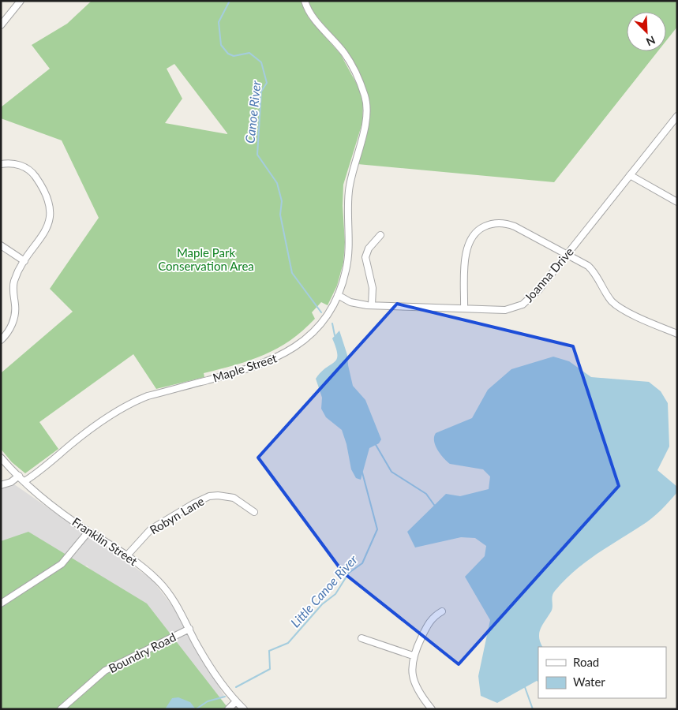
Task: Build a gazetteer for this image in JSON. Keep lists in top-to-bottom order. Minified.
{"streets":{"street":["Joanna Drive","Maple Street","Robyn Lane","Franklin Street","Boundry Road"]},"crossings":[["Joanna Drive","Maple Street"],["Maple Street","Franklin Street"],["Robyn Lane","Franklin Street"],["Franklin Street","Boundry Road"]],"water":["Canoe River","Little Canoe River"],"parks":["Maple Park Conservation Area"],"legend":["Road","Water"],"north":"bottom right"}
